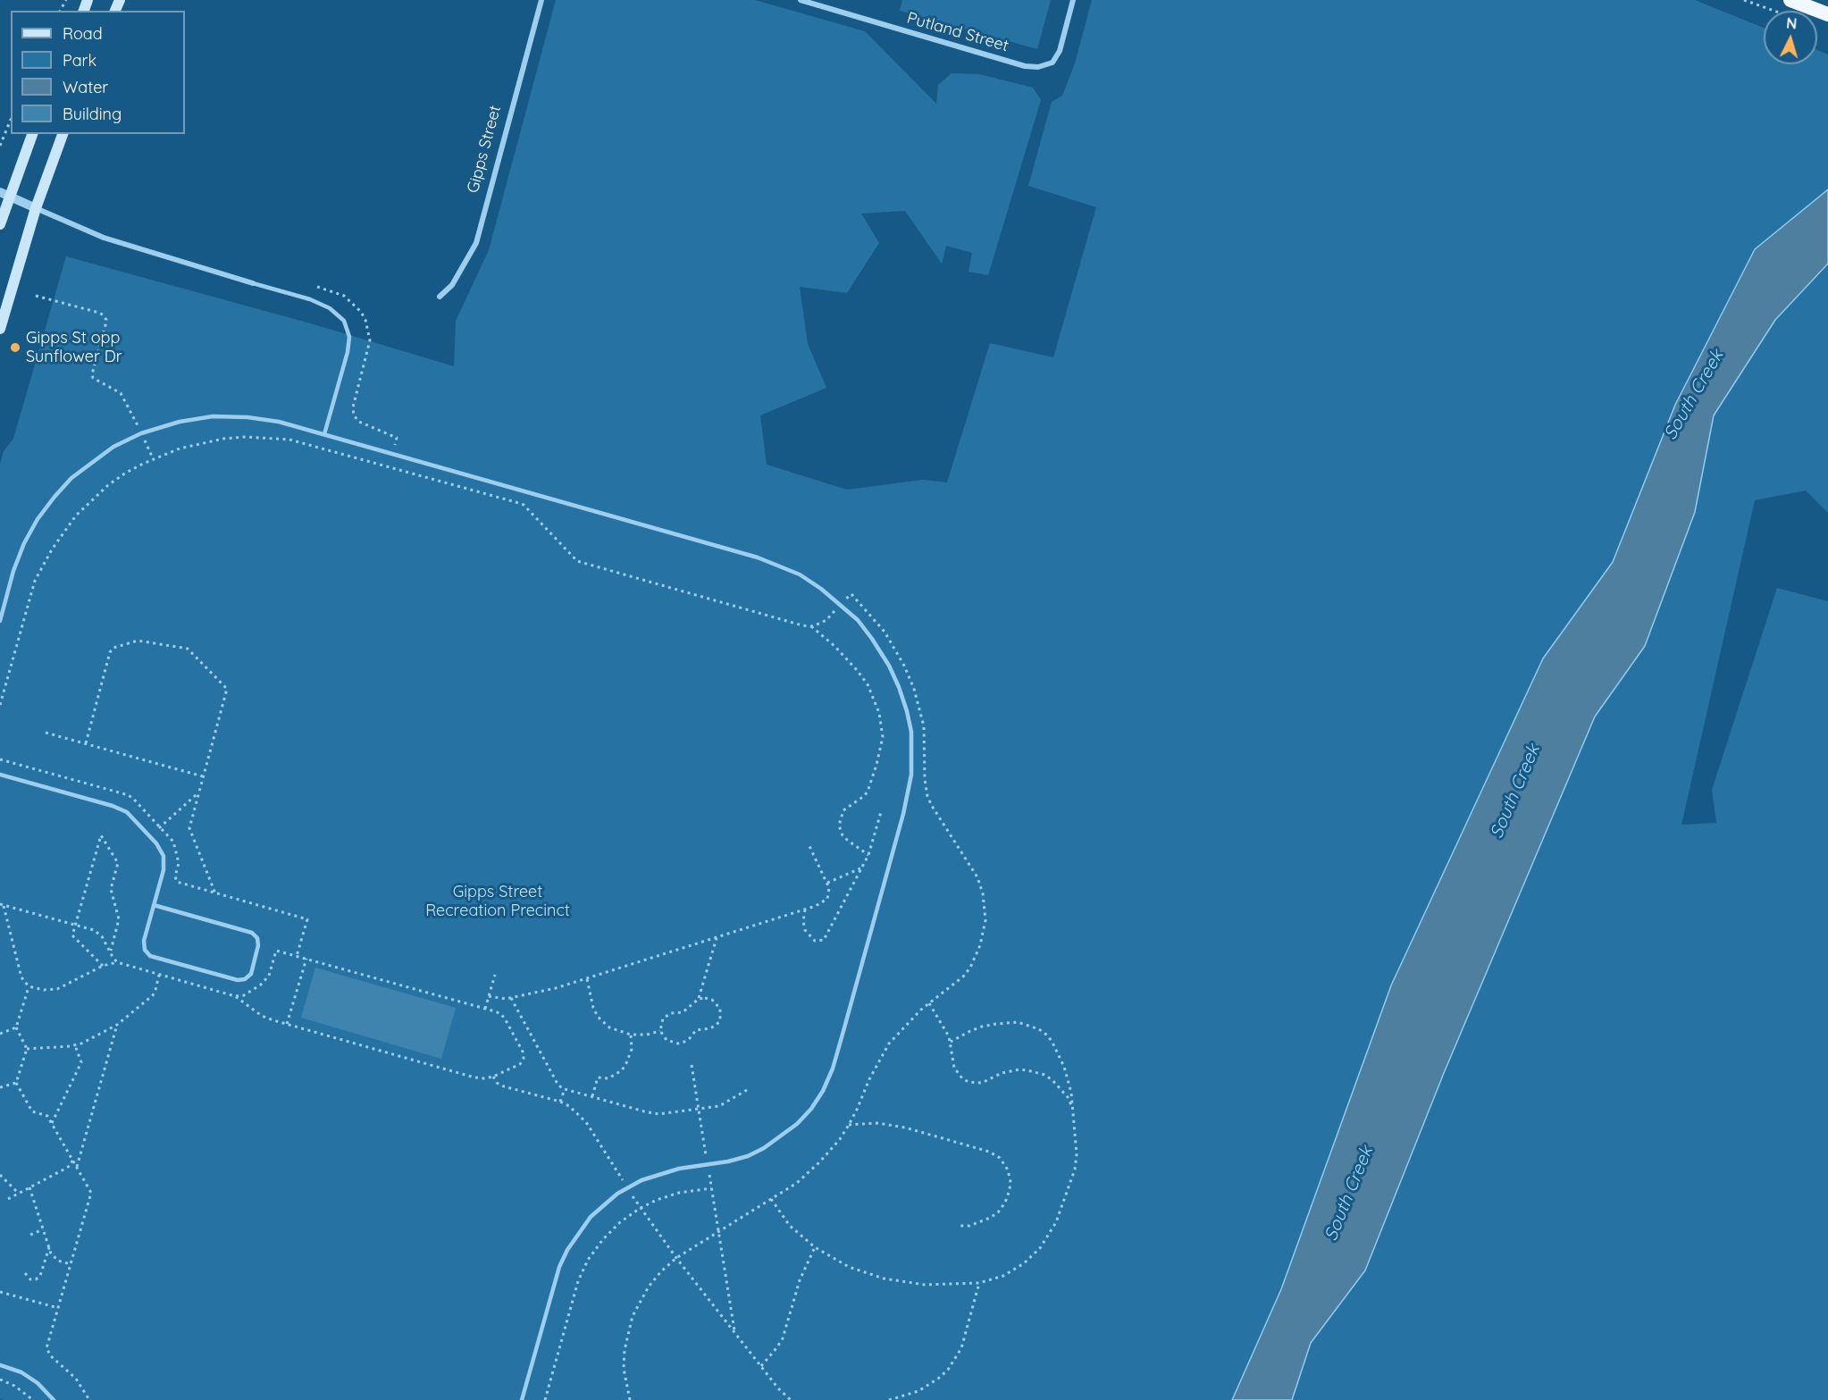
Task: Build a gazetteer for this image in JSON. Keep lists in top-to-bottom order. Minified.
{"streets":{"street":["Putland Street","Gipps Street"]},"water":["South Creek"],"parks":["Gipps Street Recreation Precinct"],"places":["Gipps St opp Sunflower Dr"],"legend":["Road","Park","Water","Building"],"north":"top"}
